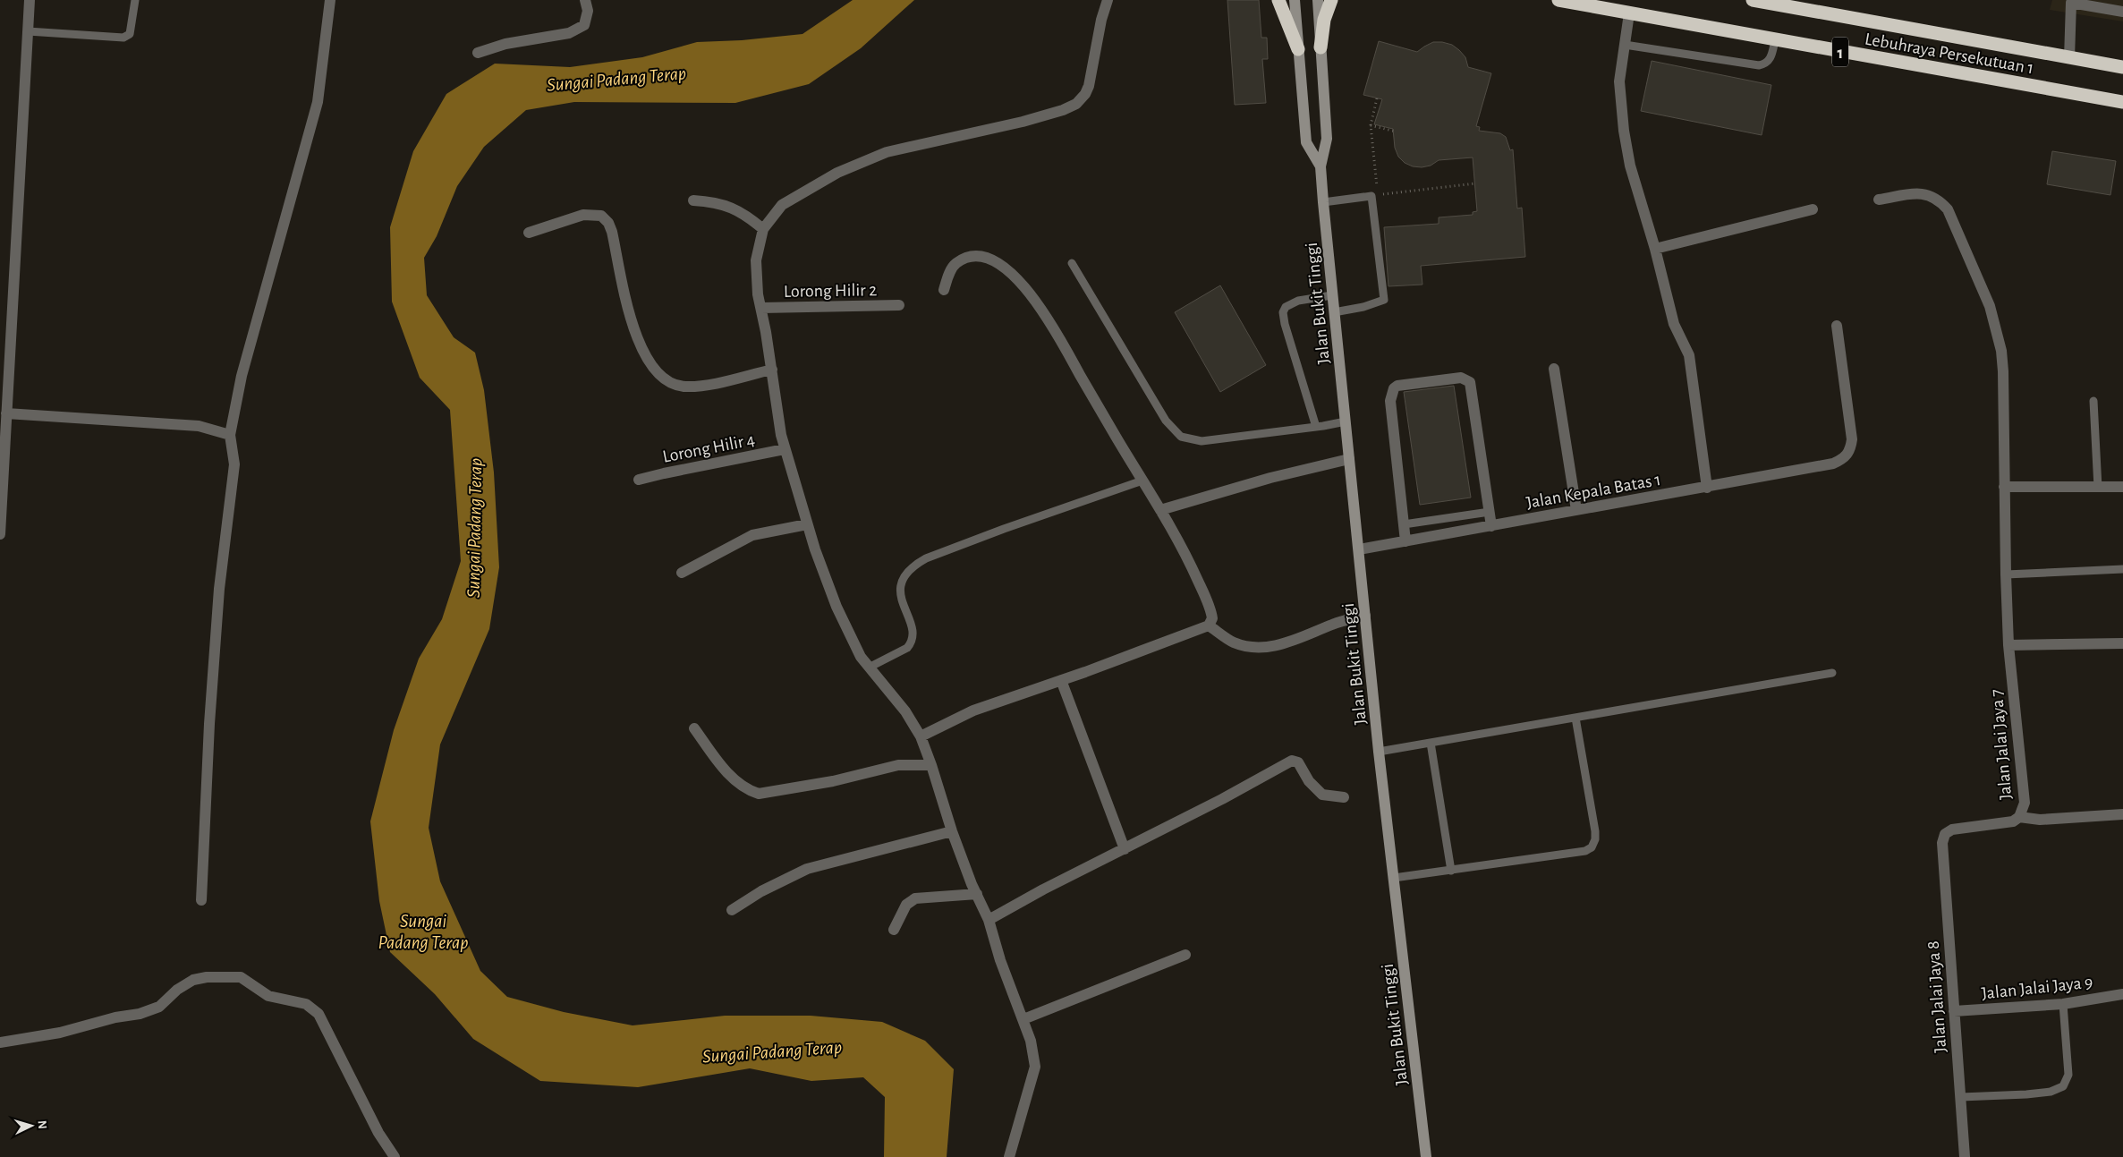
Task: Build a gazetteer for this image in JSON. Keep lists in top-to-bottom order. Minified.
{"streets":{"highway":["1","Lebuhraya Persekutuan 1"],"main road":["Jalan Bukit Tinggi"],"street":["Lorong Hilir 2","Lorong Hilir 4","Jalan Kepala Batas 1","Jalan Jalai Jaya 7","Jalan Jalai Jaya 9","Jalan Jalai Jaya 8"]},"crossings":[["Jalan Bukit Tinggi","Jalan Kepala Batas 1"],["Jalan Jalai Jaya 7","Jalan Jalai Jaya 8"],["Jalan Jalai Jaya 9","Jalan Jalai Jaya 8"]],"water":["Sungai Padang Terap"],"north":"right"}
